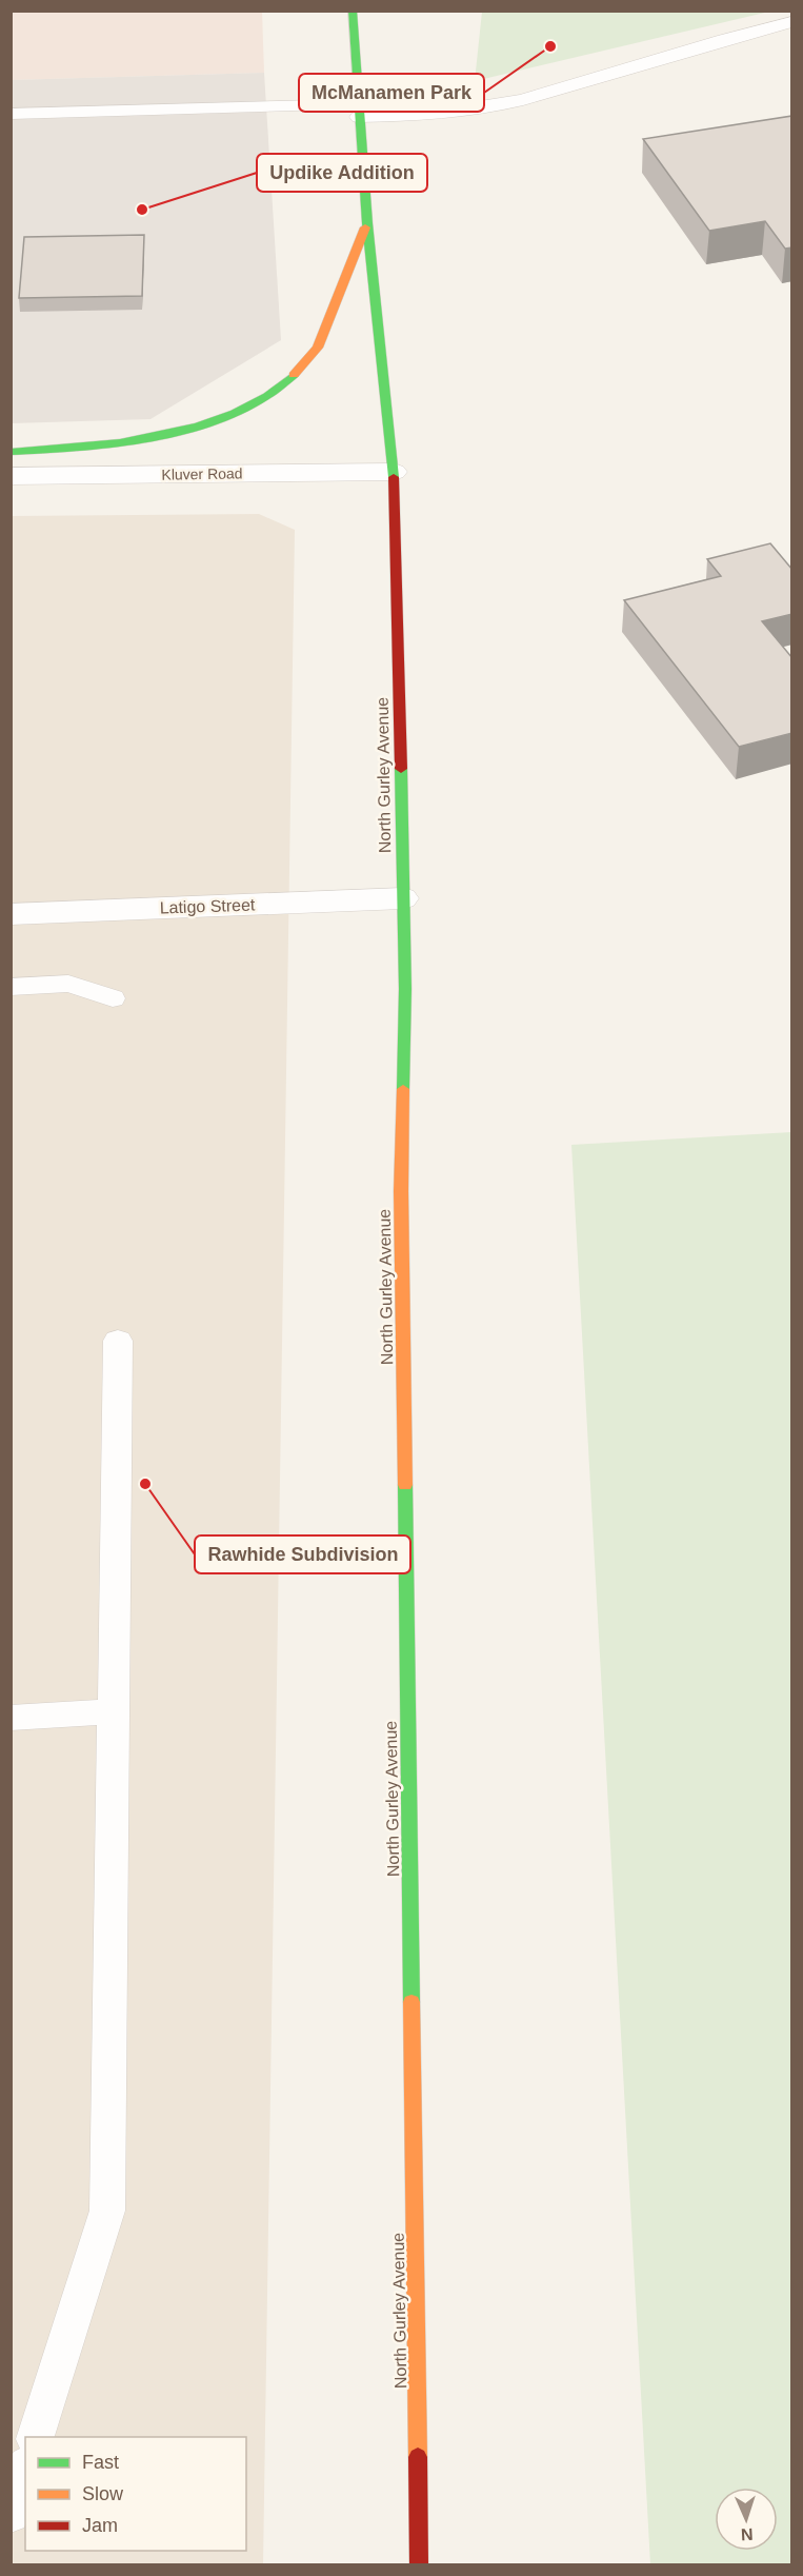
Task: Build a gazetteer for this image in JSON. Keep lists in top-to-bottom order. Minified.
{"streets":{"street":["Kluver Road","North Gurley Avenue","Latigo Street"]},"crossings":[["Kluver Road","North Gurley Avenue"],["North Gurley Avenue","Latigo Street"]],"places":["McManamen Park","Updike Addition","Rawhide Subdivision"],"legend":["Fast","Slow","Jam"],"north":"bottom"}
